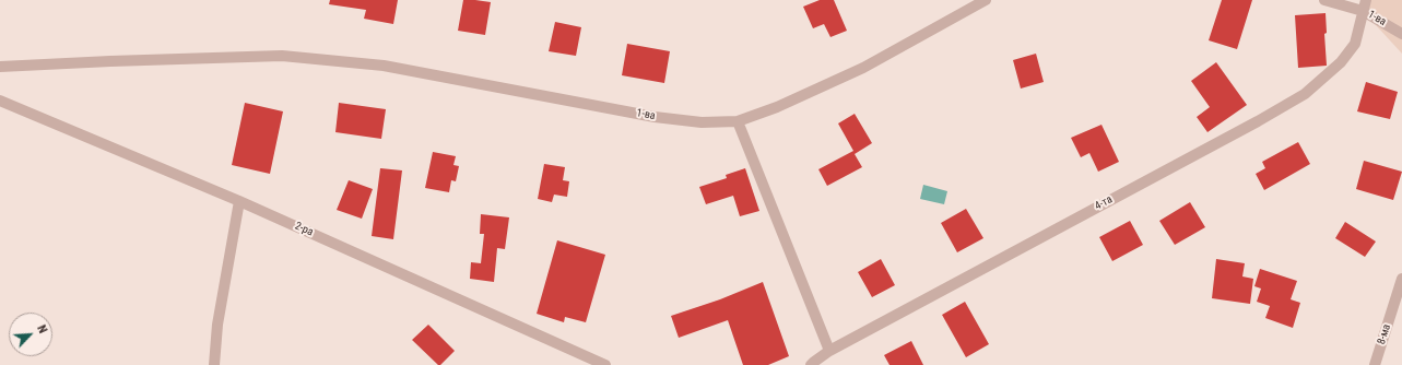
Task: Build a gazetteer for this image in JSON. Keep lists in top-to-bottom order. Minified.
{"streets":{"street":["1-ва","4-та","2-ра","8-ма"]},"crossings":[["1-ва","4-та"]],"north":"top right"}
